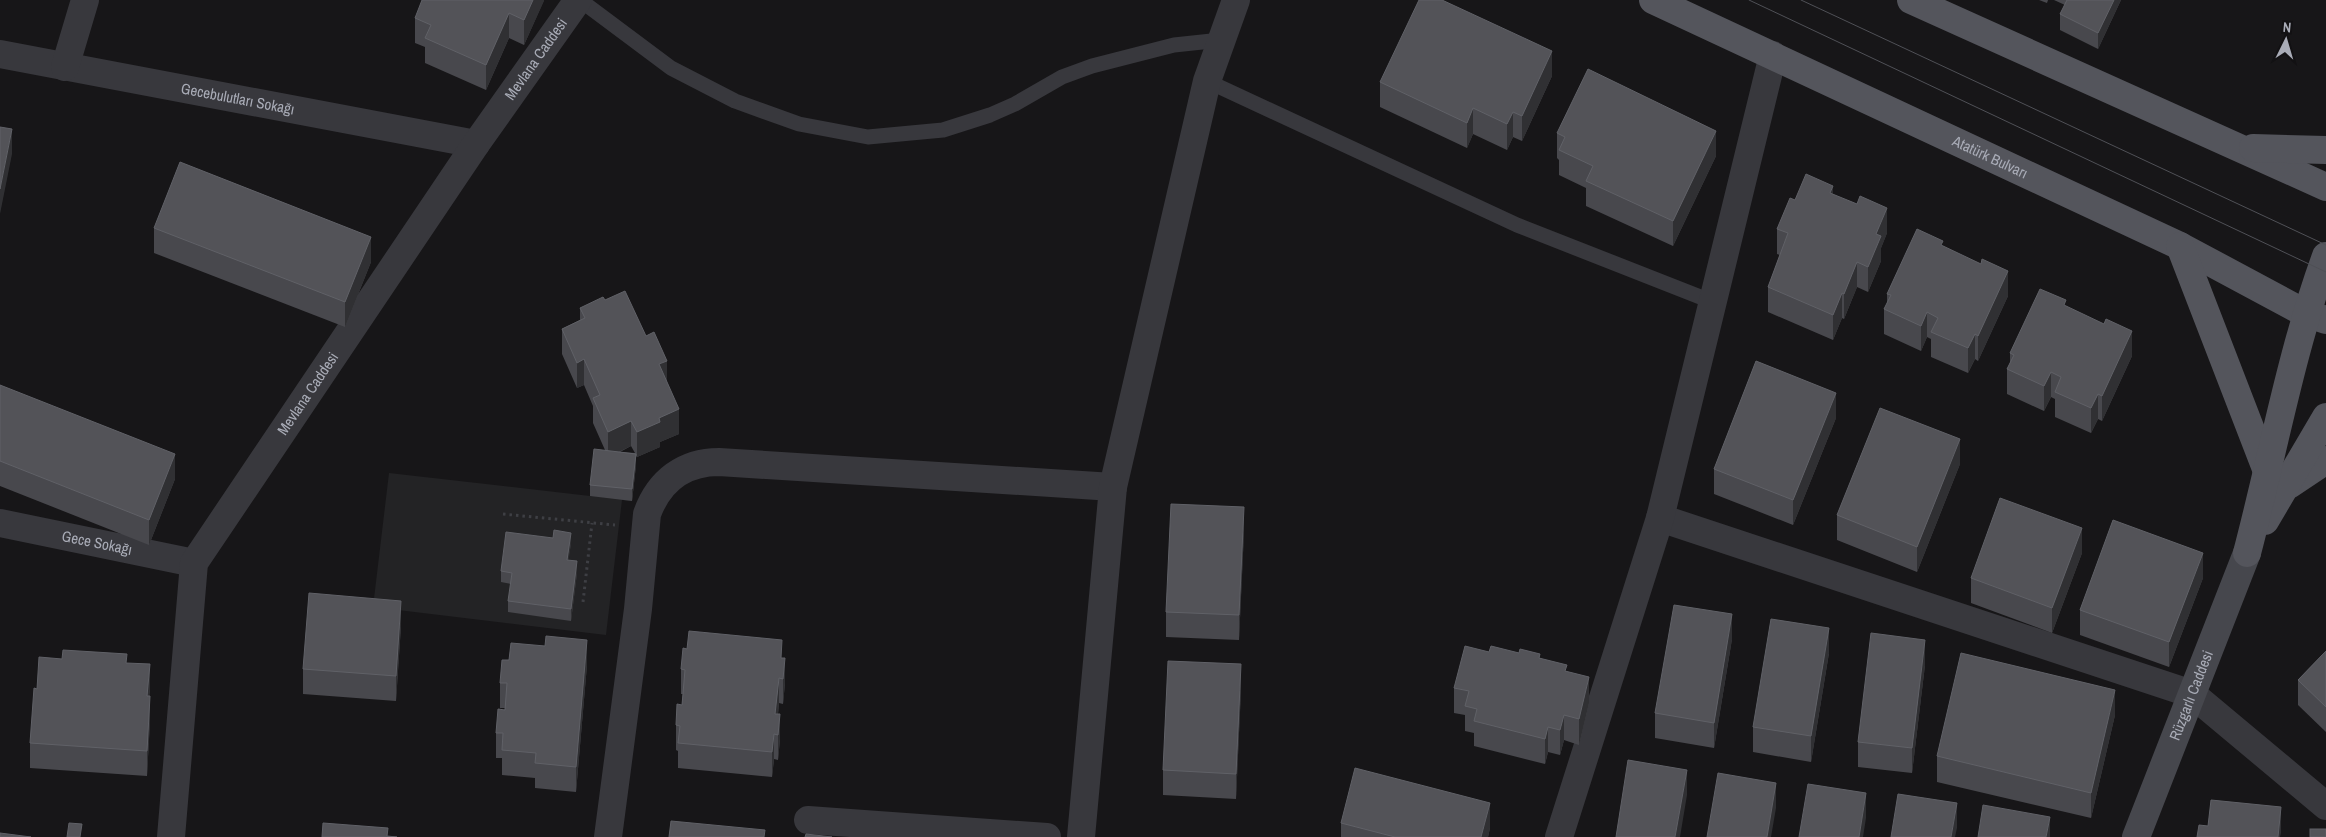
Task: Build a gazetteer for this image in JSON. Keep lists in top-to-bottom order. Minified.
{"streets":{"main road":["Atatürk Bulvarı","Rüzgarlı Caddesi"],"street":["Mevlana Caddesi","Gecebulutları Sokağı","Gece Sokağı"]},"crossings":[["Mevlana Caddesi","Gecebulutları Sokağı"],["Mevlana Caddesi","Gece Sokağı"],["Atatürk Bulvarı","Rüzgarlı Caddesi"]],"north":"top"}
